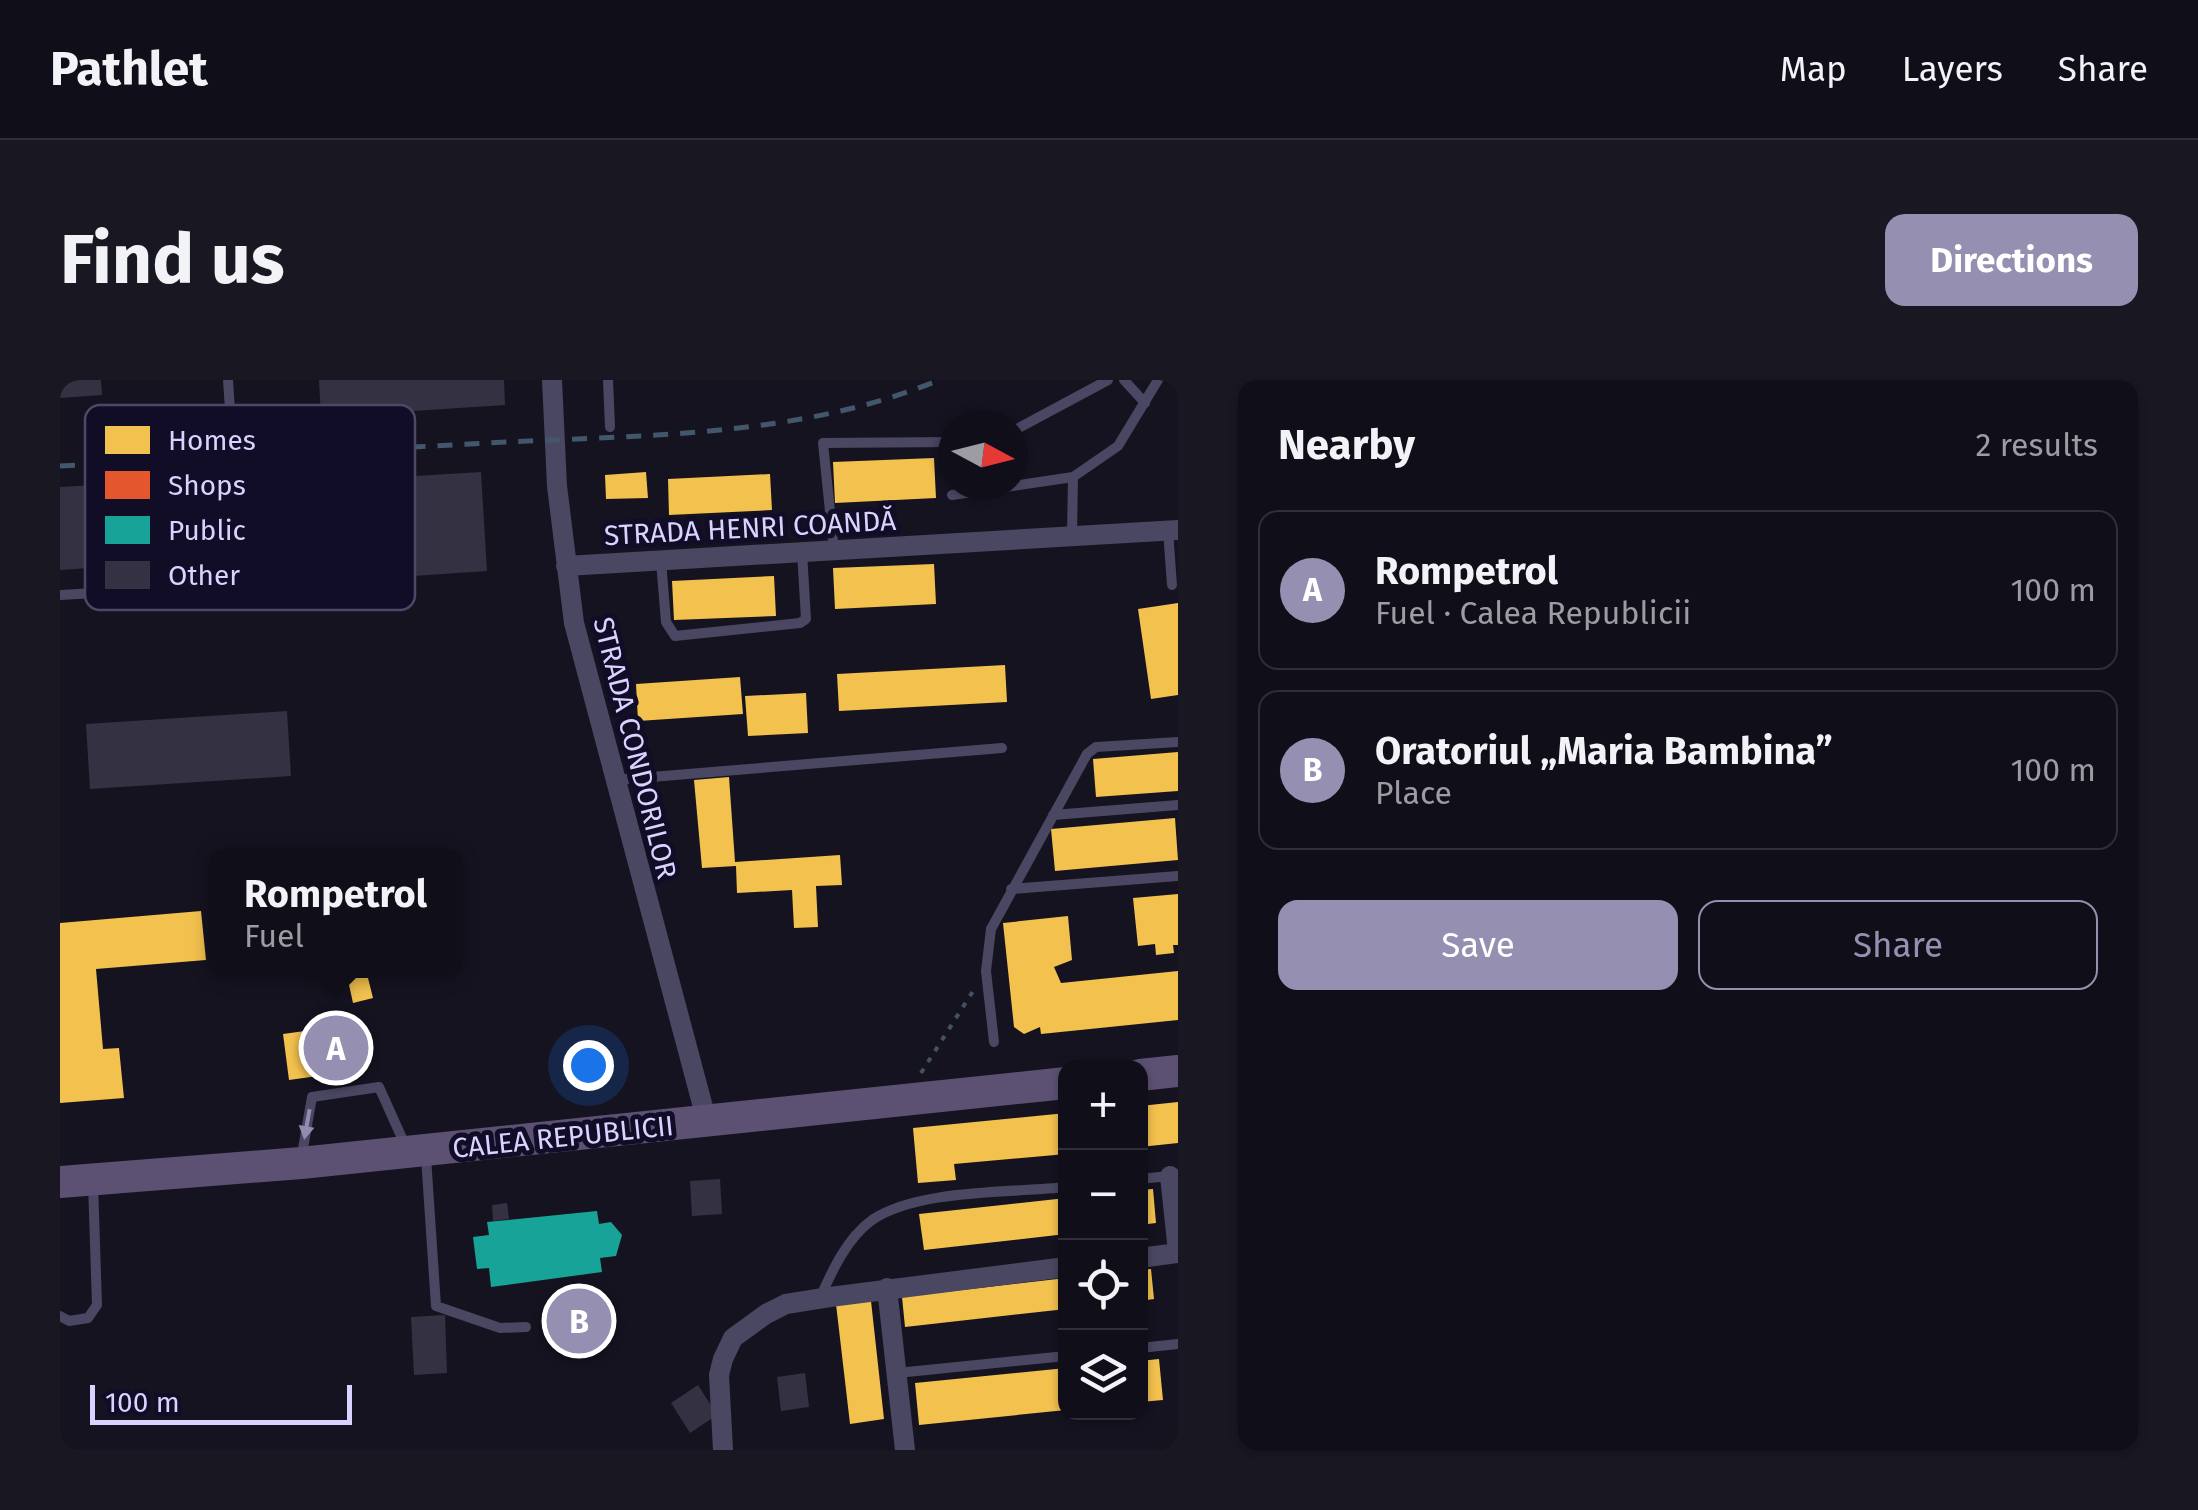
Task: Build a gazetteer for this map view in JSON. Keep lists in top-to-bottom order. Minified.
{"streets":{"main road":["CALEA REPUBLICII"],"street":["STRADA HENRI COANDĂ","STRADA CONDORILOR"]},"crossings":[["STRADA HENRI COANDĂ","STRADA CONDORILOR"],["STRADA CONDORILOR","CALEA REPUBLICII"]],"legend":["Homes","Shops","Public","Other"],"scale_bar":"100 m","north":"right","page":{"header":"Pathlet","nav":["Map","Layers","Share"],"buttons":["Directions",["Save","Share"]],"title":"Find us","heading":["Nearby","2 results"],"list":[{"mark":"A","name":"Rompetrol","note":"Fuel · Calea Republicii","value":"100 m"},{"mark":"B","name":"Oratoriul „Maria Bambina”","note":"Place","value":"100 m"}],"popup":["Rompetrol","Fuel"],"pins":["A","B"],"map_buttons":["+","−"],"scale":"100 m"}}
